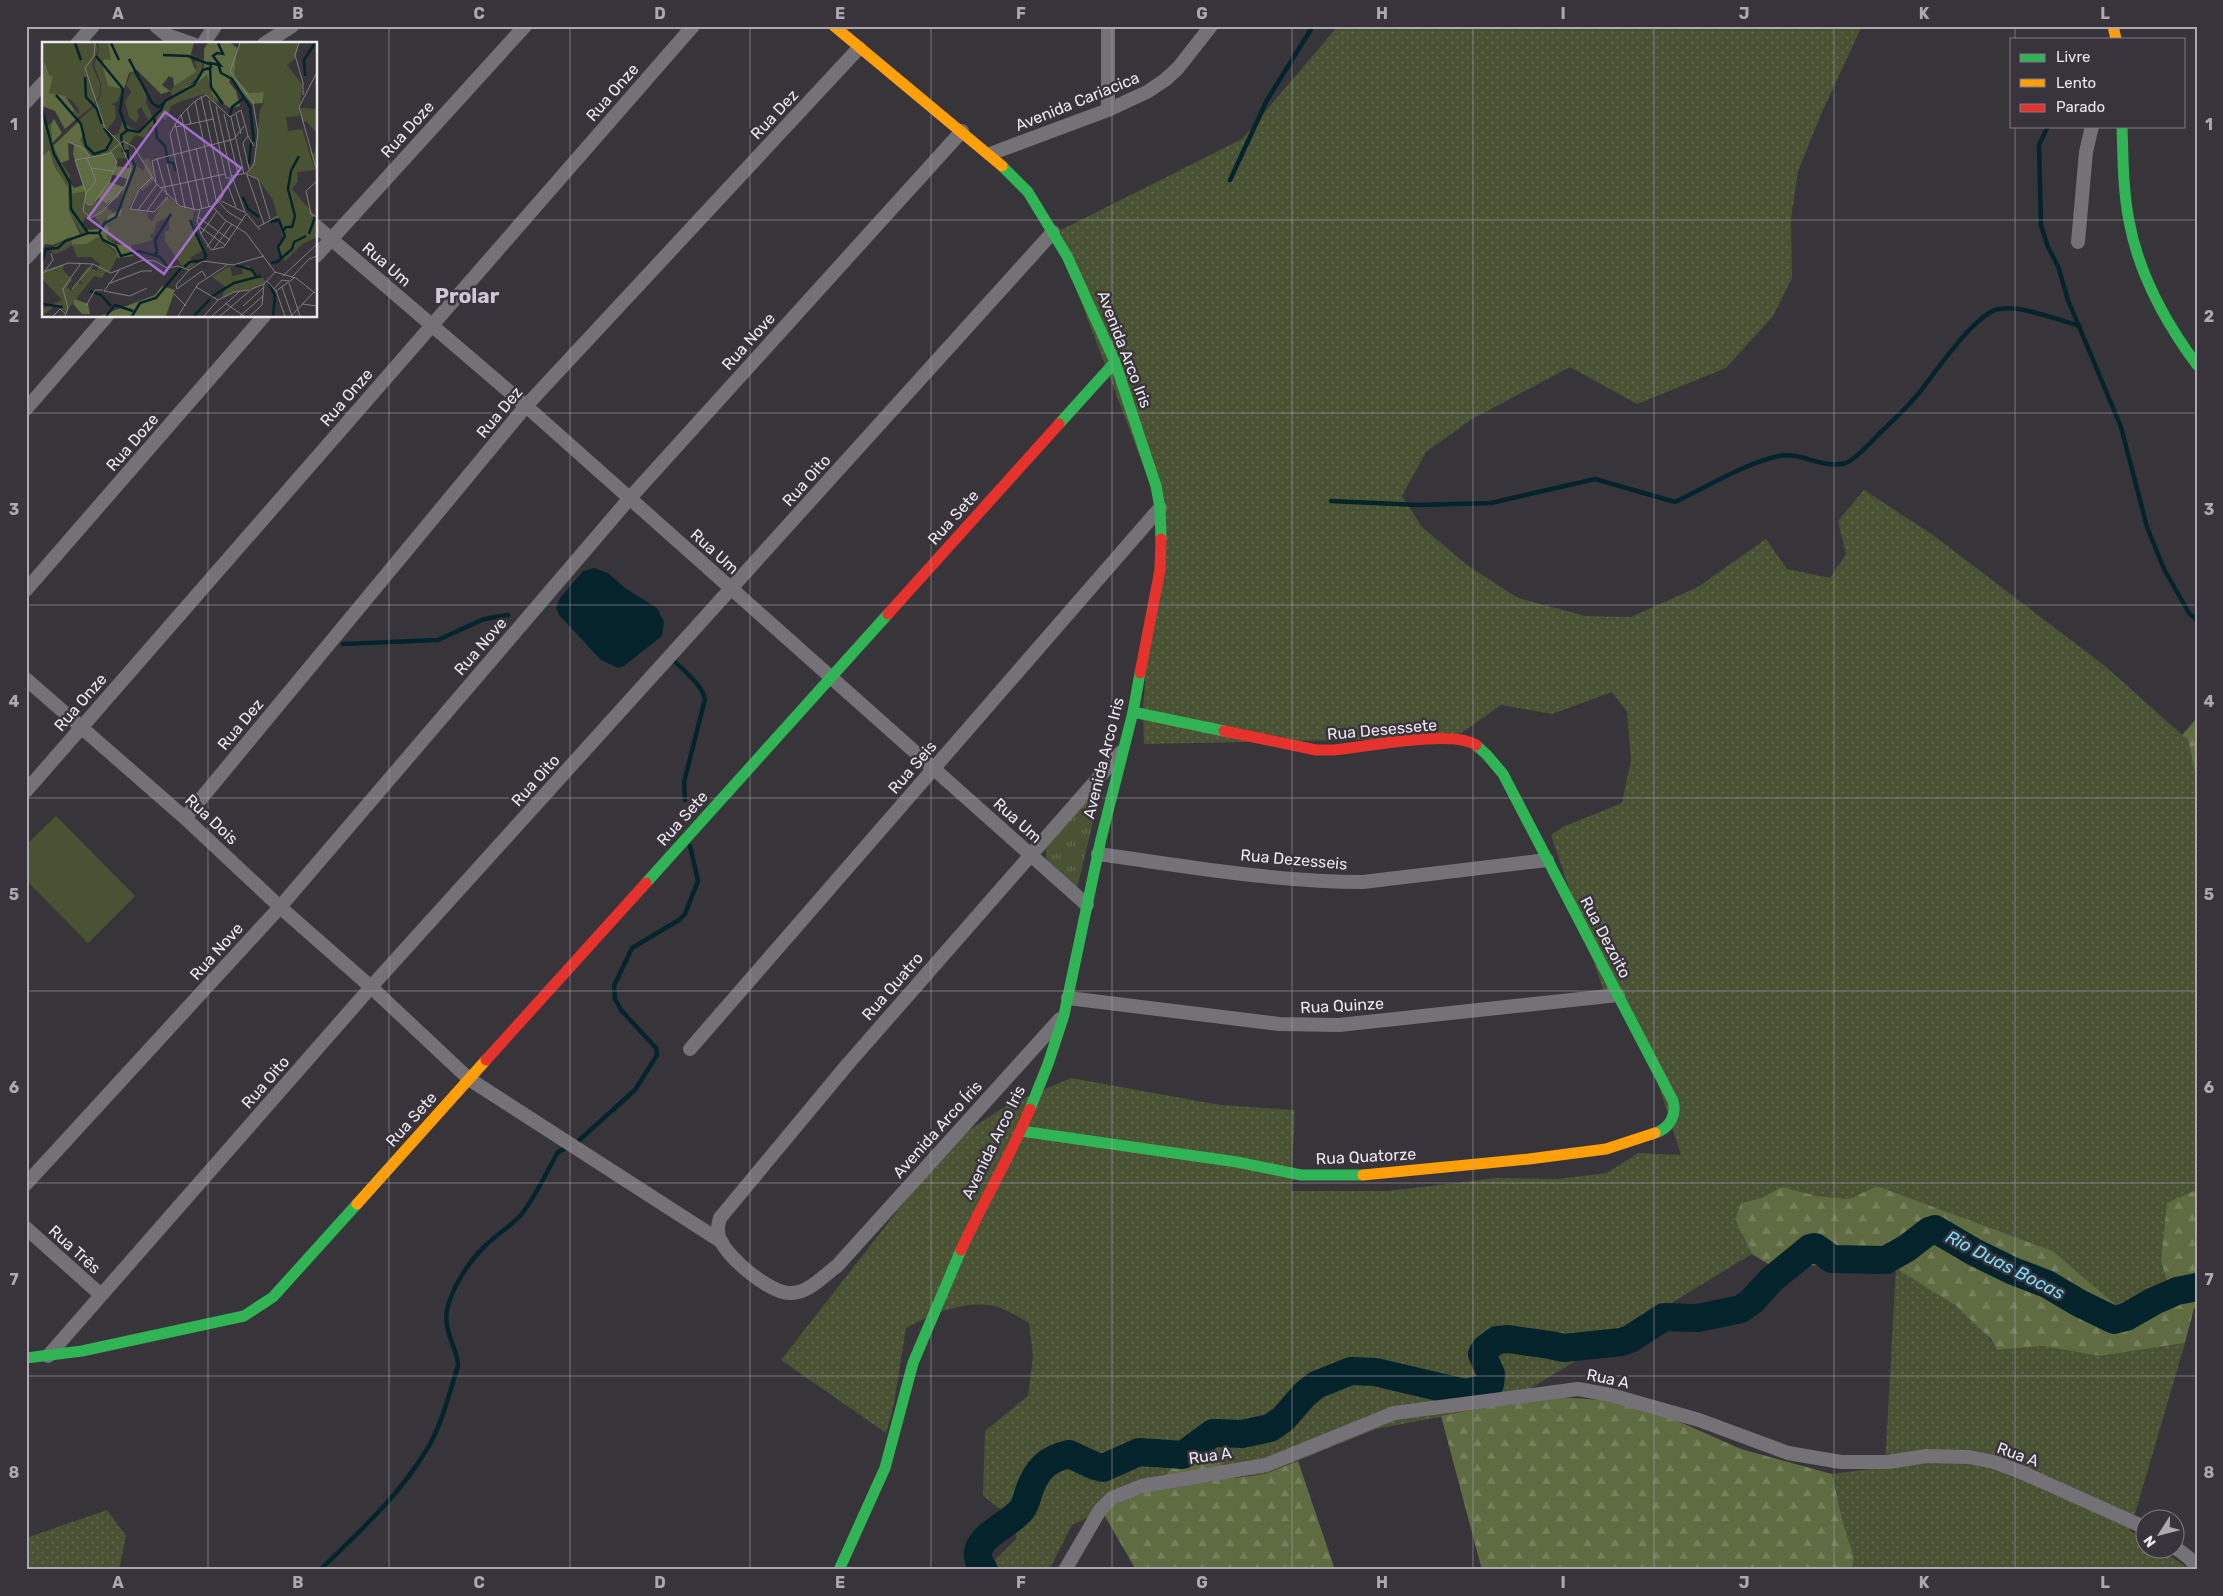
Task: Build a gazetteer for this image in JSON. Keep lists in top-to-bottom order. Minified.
{"streets":{"street":["Rua Onze","Avenida Cariacica","Rua Dez","Rua Doze","Rua Um","Rua Nove","Avenida Arco Iris","Rua Oito","Rua Sete","Rua Desessete","Rua Seis","Rua Dois","Rua Dezesseis","Rua Dezoito","Rua Quatro","Rua Quinze","Avenida Arco Íris","Rua Quatorze","Rua Três","Rua A"]},"crossings":[["Rua Onze","Rua Um"],["Rua Onze","Rua Dois"],["Avenida Cariacica","Avenida Arco Iris"],["Rua Dez","Rua Um"],["Rua Dez","Avenida Arco Iris"],["Rua Dez","Rua Dois"],["Rua Doze","Rua Um"],["Rua Um","Rua Nove"],["Rua Um","Avenida Arco Iris"],["Rua Um","Rua Oito"],["Rua Um","Rua Sete"],["Rua Um","Rua Seis"],["Rua Um","Rua Quatro"],["Rua Nove","Avenida Arco Iris"],["Rua Nove","Rua Dois"],["Avenida Arco Iris","Rua Oito"],["Avenida Arco Iris","Rua Sete"],["Avenida Arco Iris","Rua Desessete"],["Avenida Arco Iris","Rua Seis"],["Avenida Arco Iris","Rua Dezesseis"],["Avenida Arco Iris","Rua Quatro"],["Avenida Arco Iris","Rua Quinze"],["Avenida Arco Iris","Avenida Arco Íris"],["Avenida Arco Iris","Rua Quatorze"],["Rua Oito","Rua Sete"],["Rua Oito","Rua Dois"],["Rua Oito","Rua Três"],["Rua Sete","Rua Dois"],["Rua Desessete","Rua Dezoito"],["Rua Dois","Rua Quatro"],["Rua Dois","Avenida Arco Íris"],["Rua Dezesseis","Rua Dezoito"],["Rua Dezoito","Rua Quinze"],["Rua Dezoito","Rua Quatorze"],["Rua Quatro","Avenida Arco Íris"]],"districts":["Prolar"],"water":["Rio Duas Bocas"],"legend":["Livre","Lento","Parado"],"north":"bottom left","grid":{"columns":["A","B","C","D","E","F","G","H","I","J","K","L"],"rows":["1","2","3","4","5","6","7","8"]}}
